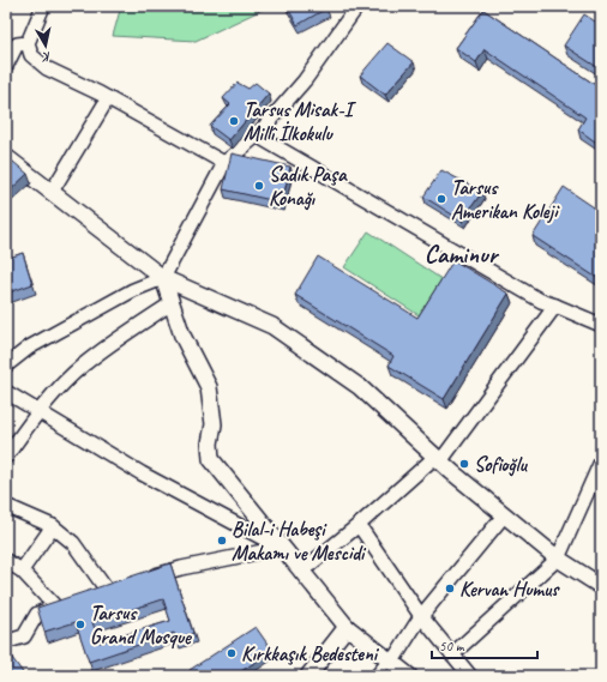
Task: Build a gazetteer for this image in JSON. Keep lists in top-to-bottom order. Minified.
{"districts":["Caminur"],"places":["Tarsus Misak-I Millî İlkokulu","Sadık Paşa Konağı","Tarsus Amerikan Koleji","Sofioğlu","Bilal-i Habeşi Makamı ve Mescidi","Kervan Humus","Tarsus Grand Mosque","Kırkkaşık Bedesteni"],"scale_bar":"50 m","north":"bottom"}
